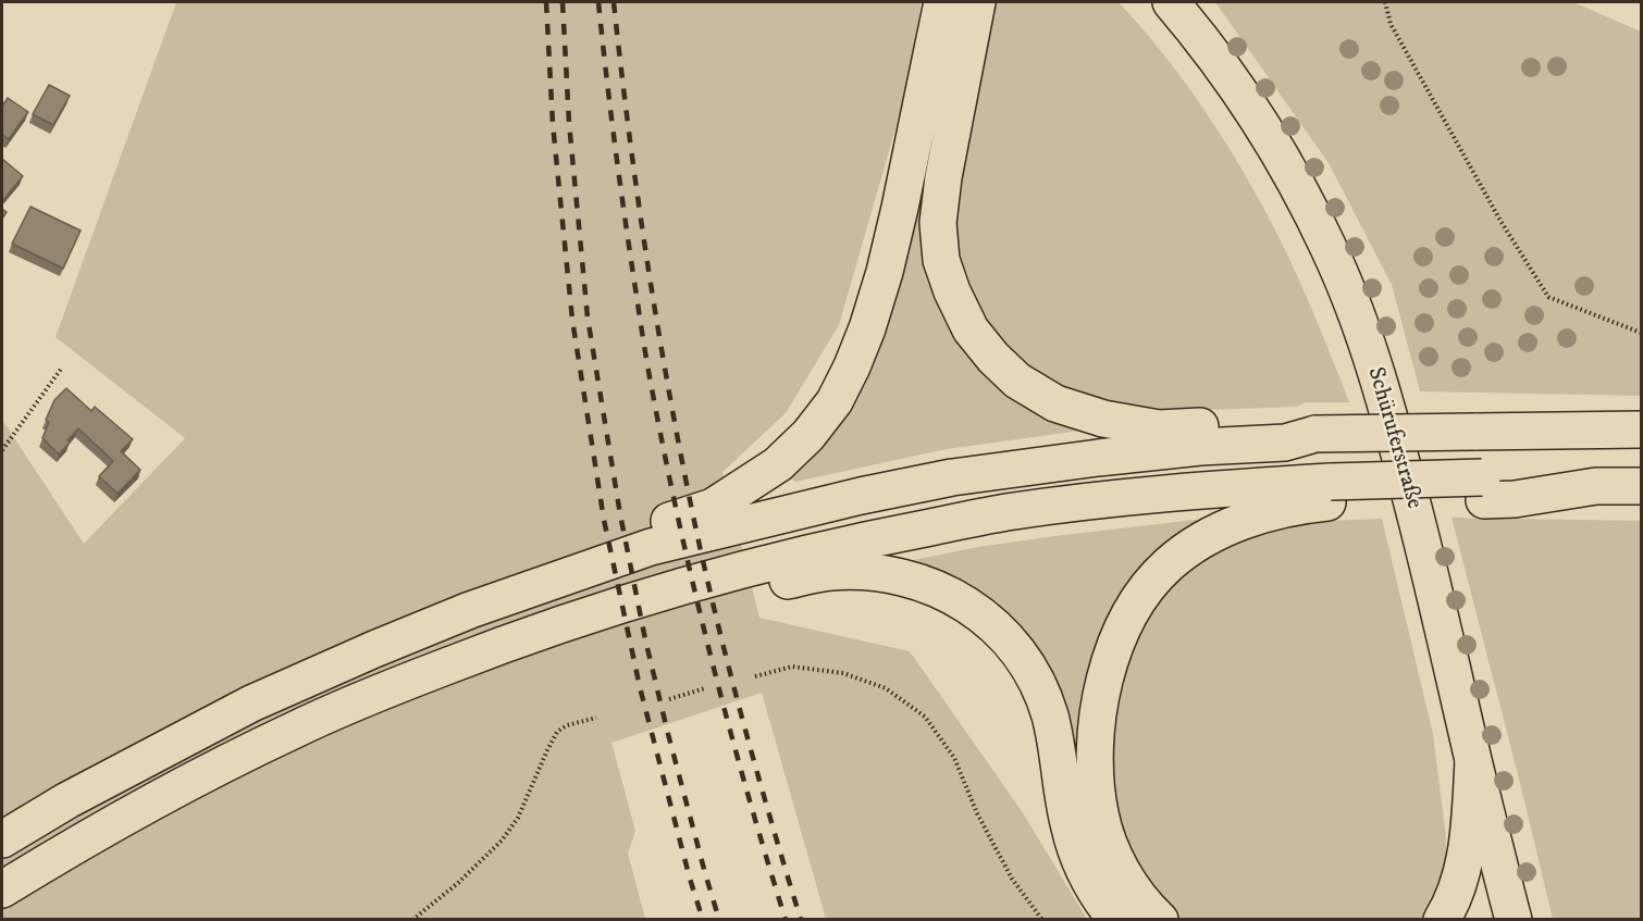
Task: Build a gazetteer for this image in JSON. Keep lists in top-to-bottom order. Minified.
{"streets":{"main road":["Schüruferstraße"]}}
